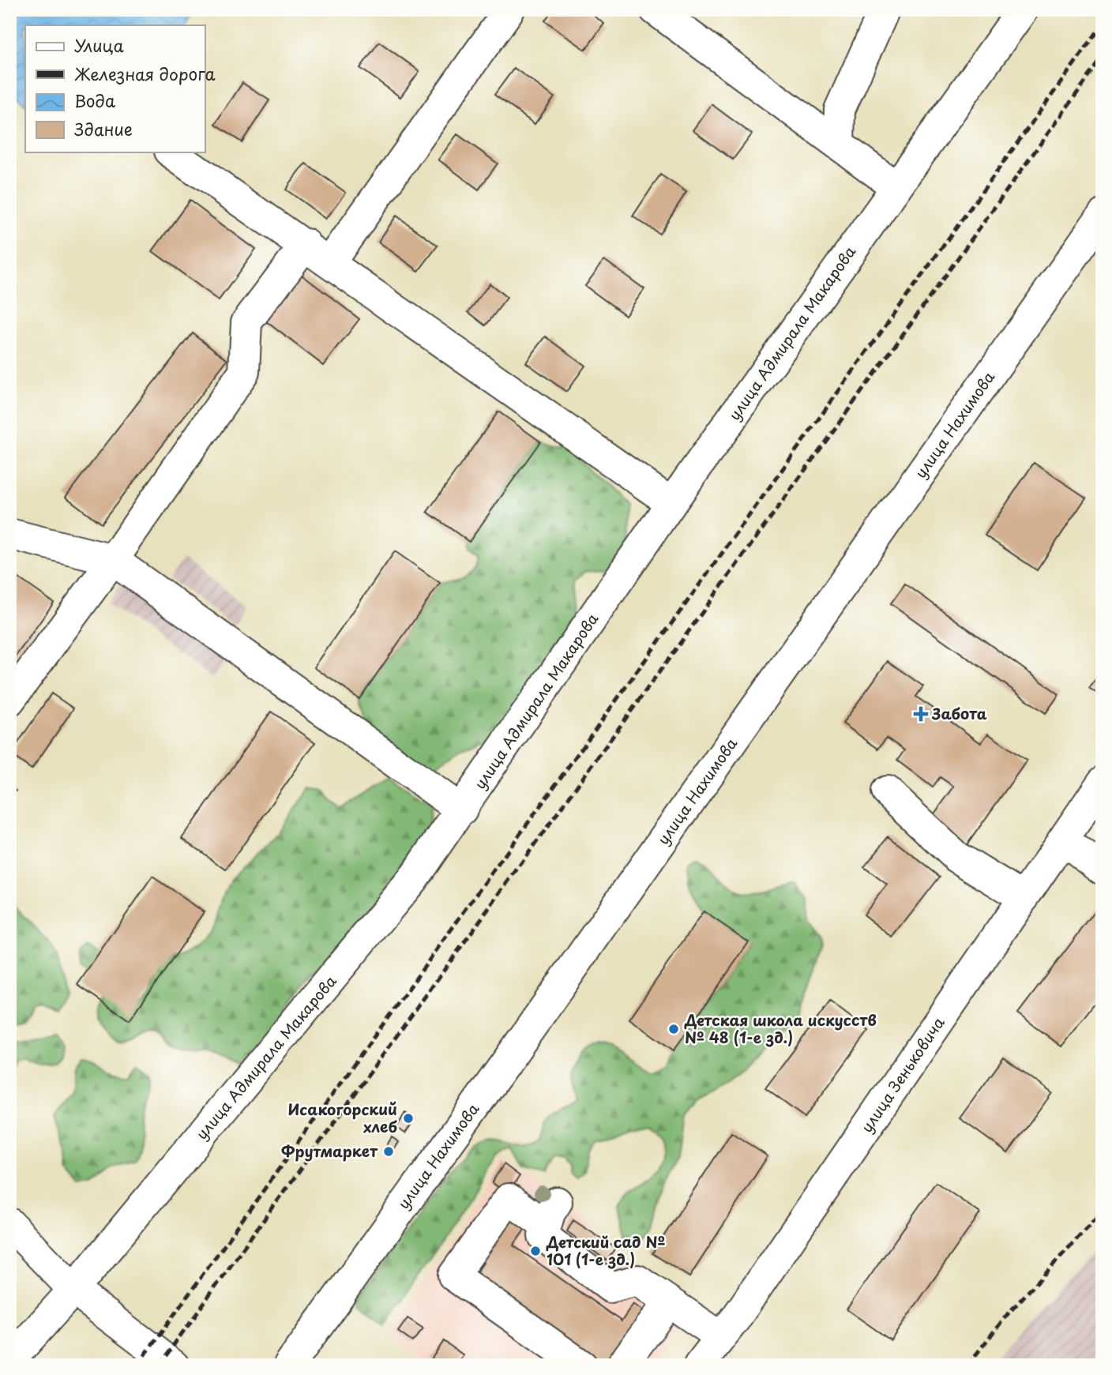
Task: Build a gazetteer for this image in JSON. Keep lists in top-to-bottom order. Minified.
{"streets":{"street":["улица Адмирала Макарова","улица Нахимова","улица Зеньковича"]},"places":{"health":["Забота"],"other":["Детская школа искусств № 48 (1-е зд.)","Исакогорский хлеб","Фрутмаркет","Детский сад № 101 (1-е зд.)"]},"legend":["Улица","Железная дорога","Вода","Здание"]}
